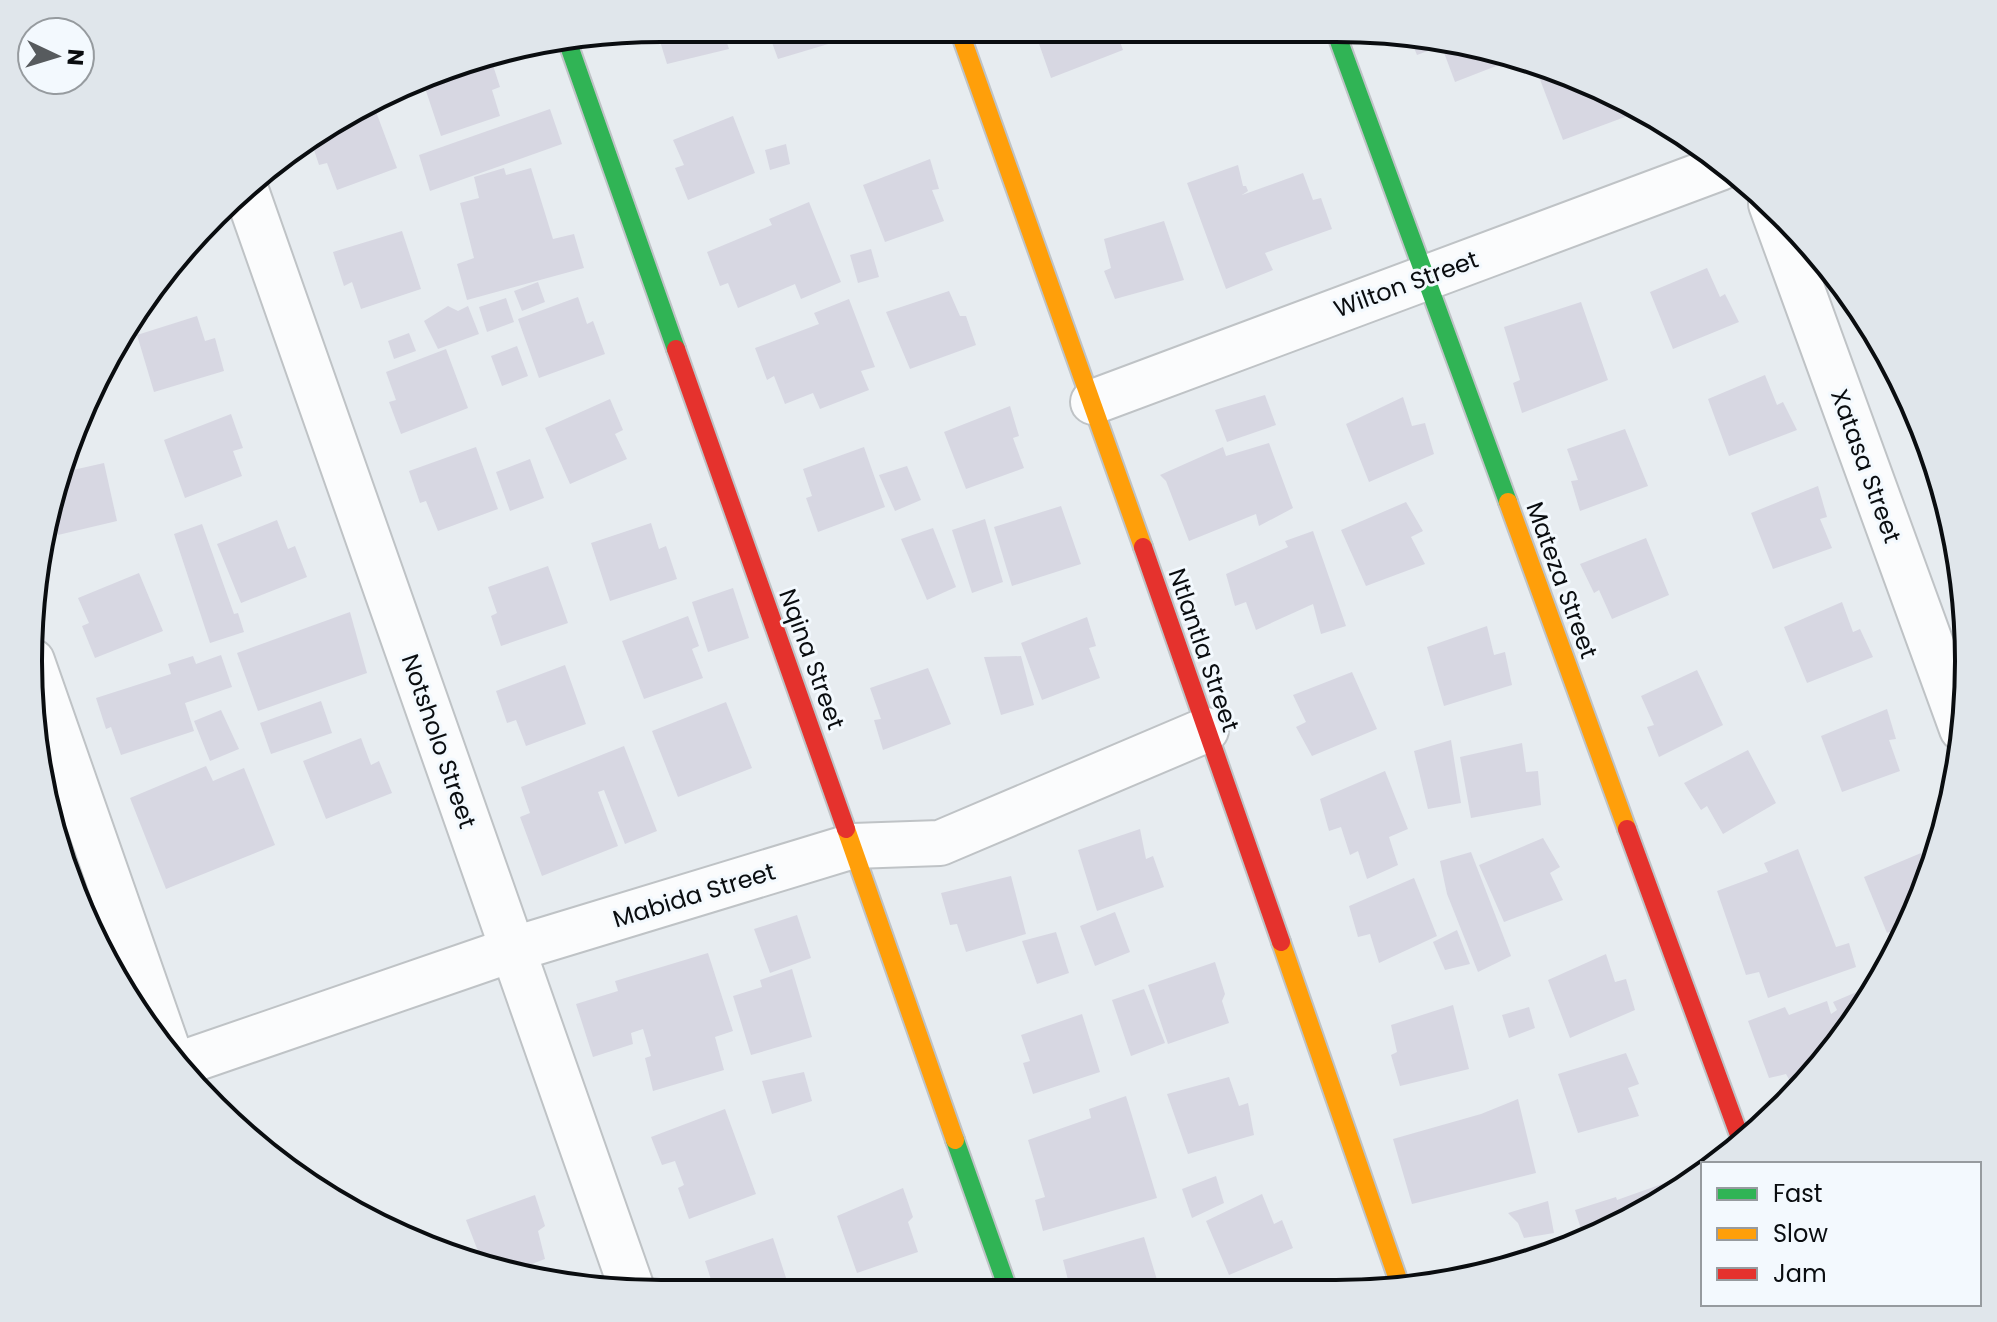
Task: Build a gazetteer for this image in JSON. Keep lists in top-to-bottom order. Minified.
{"streets":{"street":["Wilton Street","Xatasa Street","Mateza Street","Ntlantla Street","Nqina Street","Notsholo Street","Mabida Street"]},"crossings":[["Wilton Street","Mateza Street"],["Wilton Street","Ntlantla Street"],["Ntlantla Street","Mabida Street"],["Nqina Street","Mabida Street"],["Notsholo Street","Mabida Street"]],"legend":["Fast","Slow","Jam"],"north":"right"}
